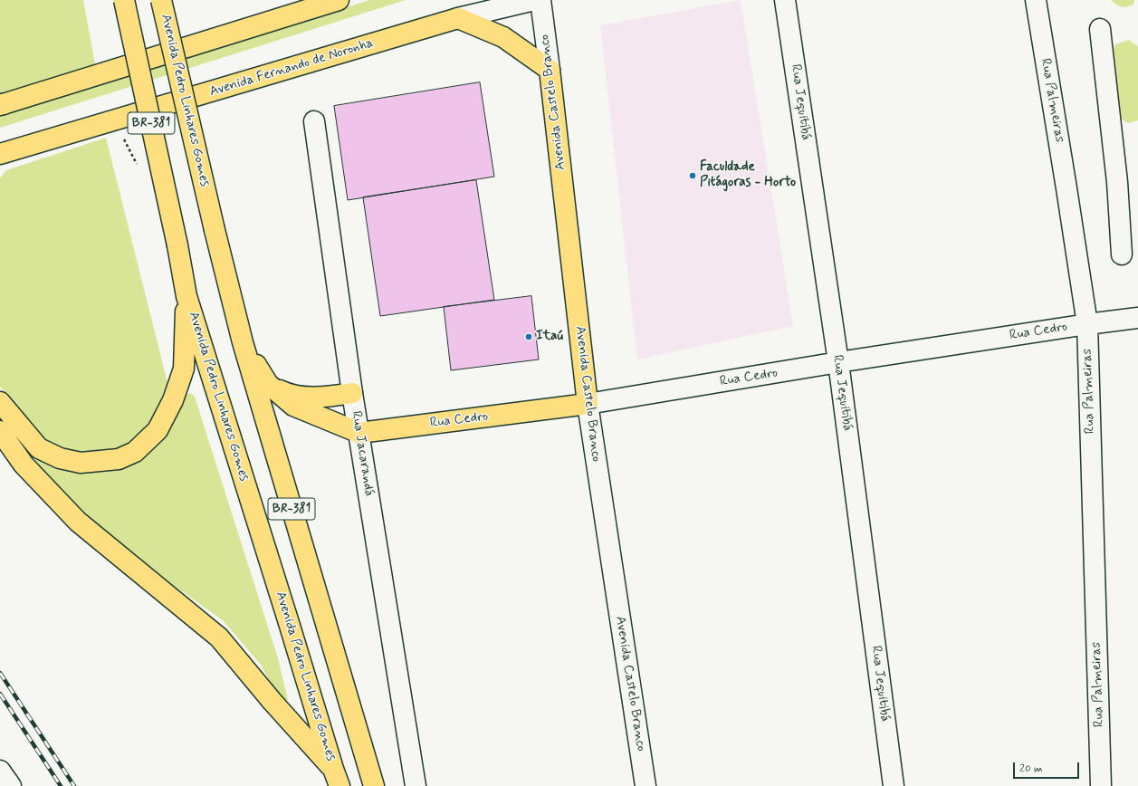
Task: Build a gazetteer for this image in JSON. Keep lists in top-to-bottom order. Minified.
{"streets":{"main road":["Avenida Fernando de Noronha","Avenida Pedro Linhares Gomes","Avenida Castelo Branco","BR-381","Rua Cedro"],"street":["Rua Palmeiras","Rua Jequitibá","Rua Jacarandá"]},"crossings":[["Rua Palmeiras","Rua Cedro"],["Avenida Castelo Branco","Rua Cedro"],["Rua Jequitibá","Rua Cedro"],["Rua Cedro","Rua Jacarandá"]],"places":["Faculdade Pitágoras - Horto","Itaú"],"scale_bar":"20 m"}
